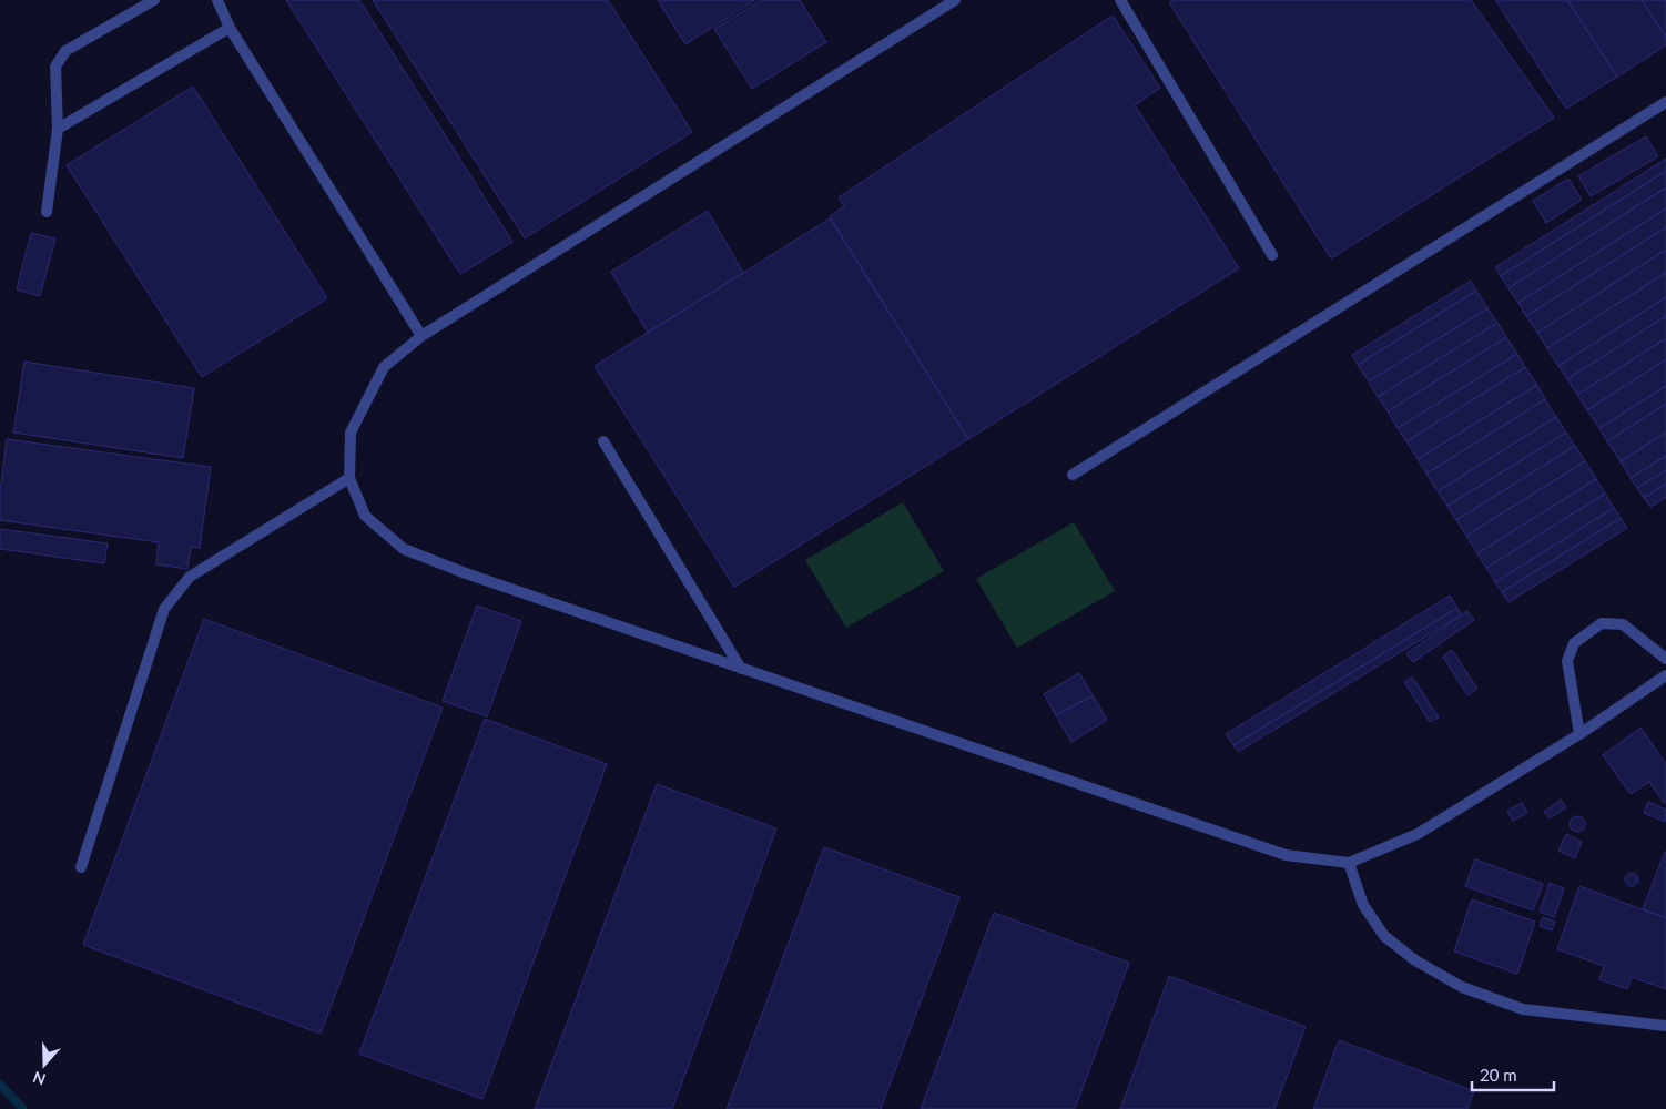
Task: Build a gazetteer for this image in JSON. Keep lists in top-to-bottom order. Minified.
{"scale_bar":"20 m","north":"bottom"}
